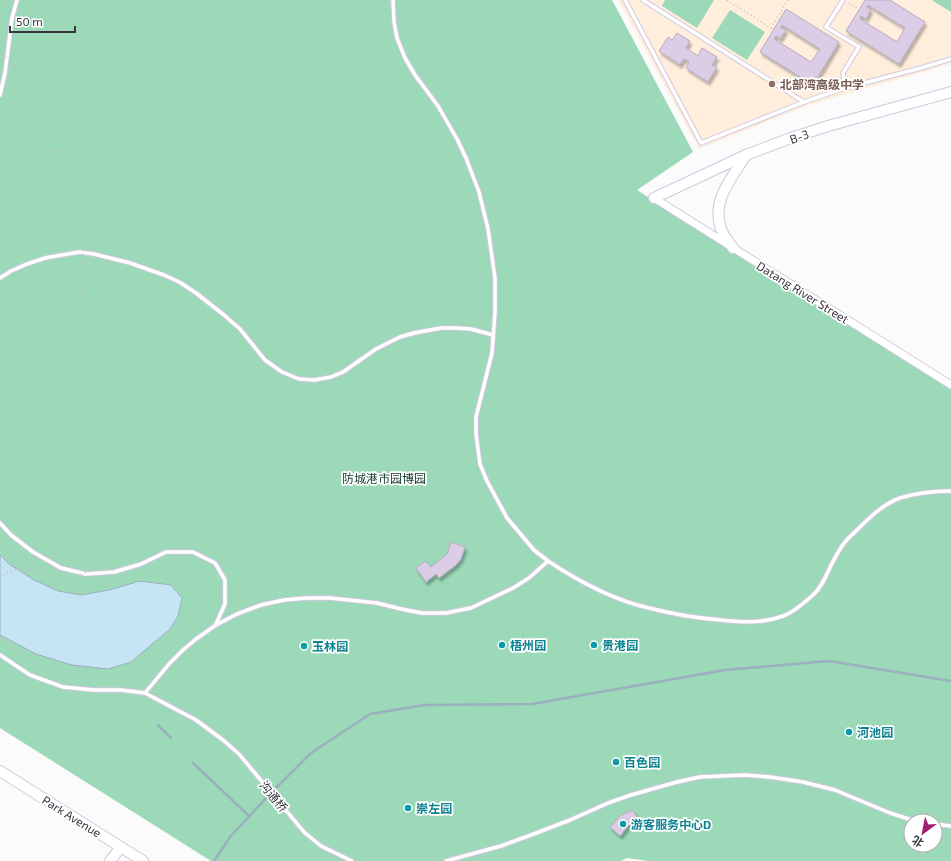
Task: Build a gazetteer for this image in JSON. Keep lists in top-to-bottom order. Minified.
{"streets":{"street":["B-3","Datang River Street","Park Avenue"],"lane":["沟通桥"]},"crossings":[["B-3","Datang River Street"]],"parks":["防城港市园博园"],"places":["北部湾高级中学","梧州园","贵港园","玉林园","河池园","百色园","崇左园","游客服务中心D"],"scale_bar":"50 m","north":"bottom left"}
